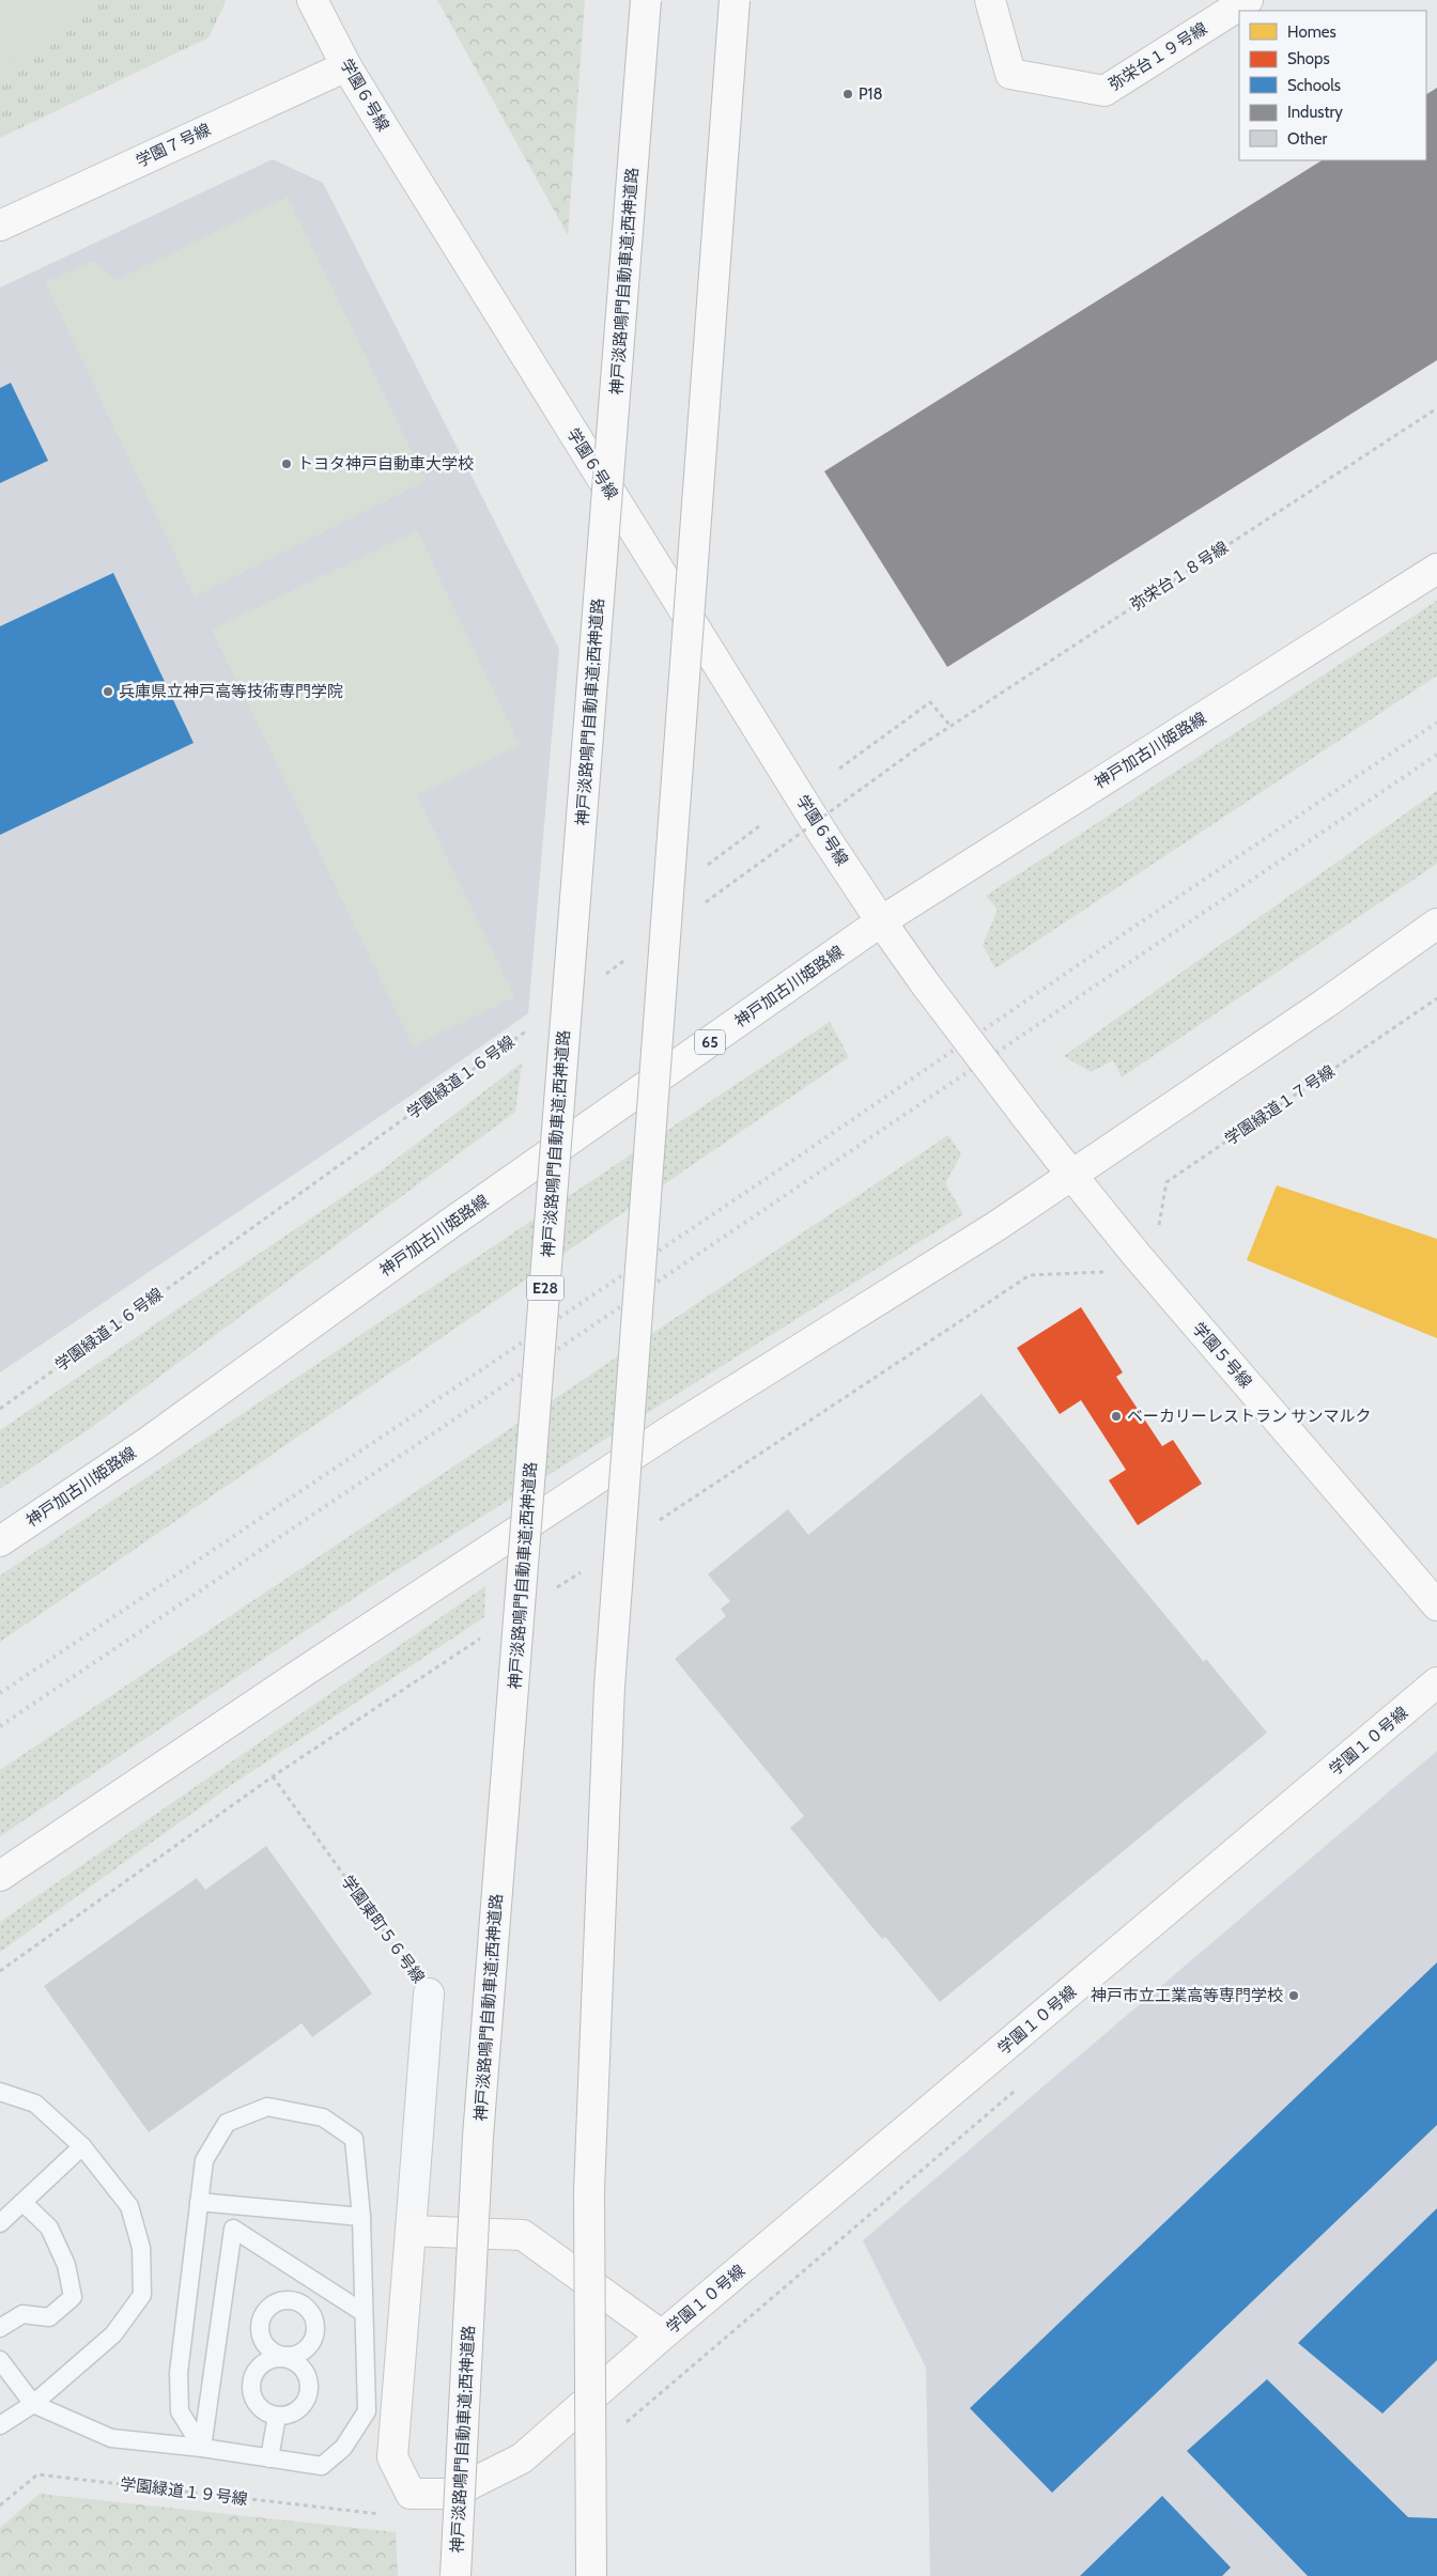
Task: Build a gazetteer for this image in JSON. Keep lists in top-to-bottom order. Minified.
{"streets":{"main road":["弥栄台１９号線","学園６号線","学園７号線","神戸淡路鳴門自動車道;西神道路","神戸加古川姫路線","65","E28","学園５号線","学園１０号線"],"street":["学園東町５６号線"],"path":["弥栄台１８号線","学園緑道１６号線","学園緑道１７号線","学園緑道１９号線"]},"crossings":[["学園６号線","学園７号線"],["学園６号線","神戸加古川姫路線"],["学園６号線","学園５号線"],["学園１０号線","学園東町５６号線"]],"places":["P18","トヨタ神戸自動車大学校","兵庫県立神戸高等技術専門学院","ベーカリーレストラン サンマルク","神戸市立工業高等専門学校"],"legend":["Homes","Shops","Schools","Industry","Other"]}
